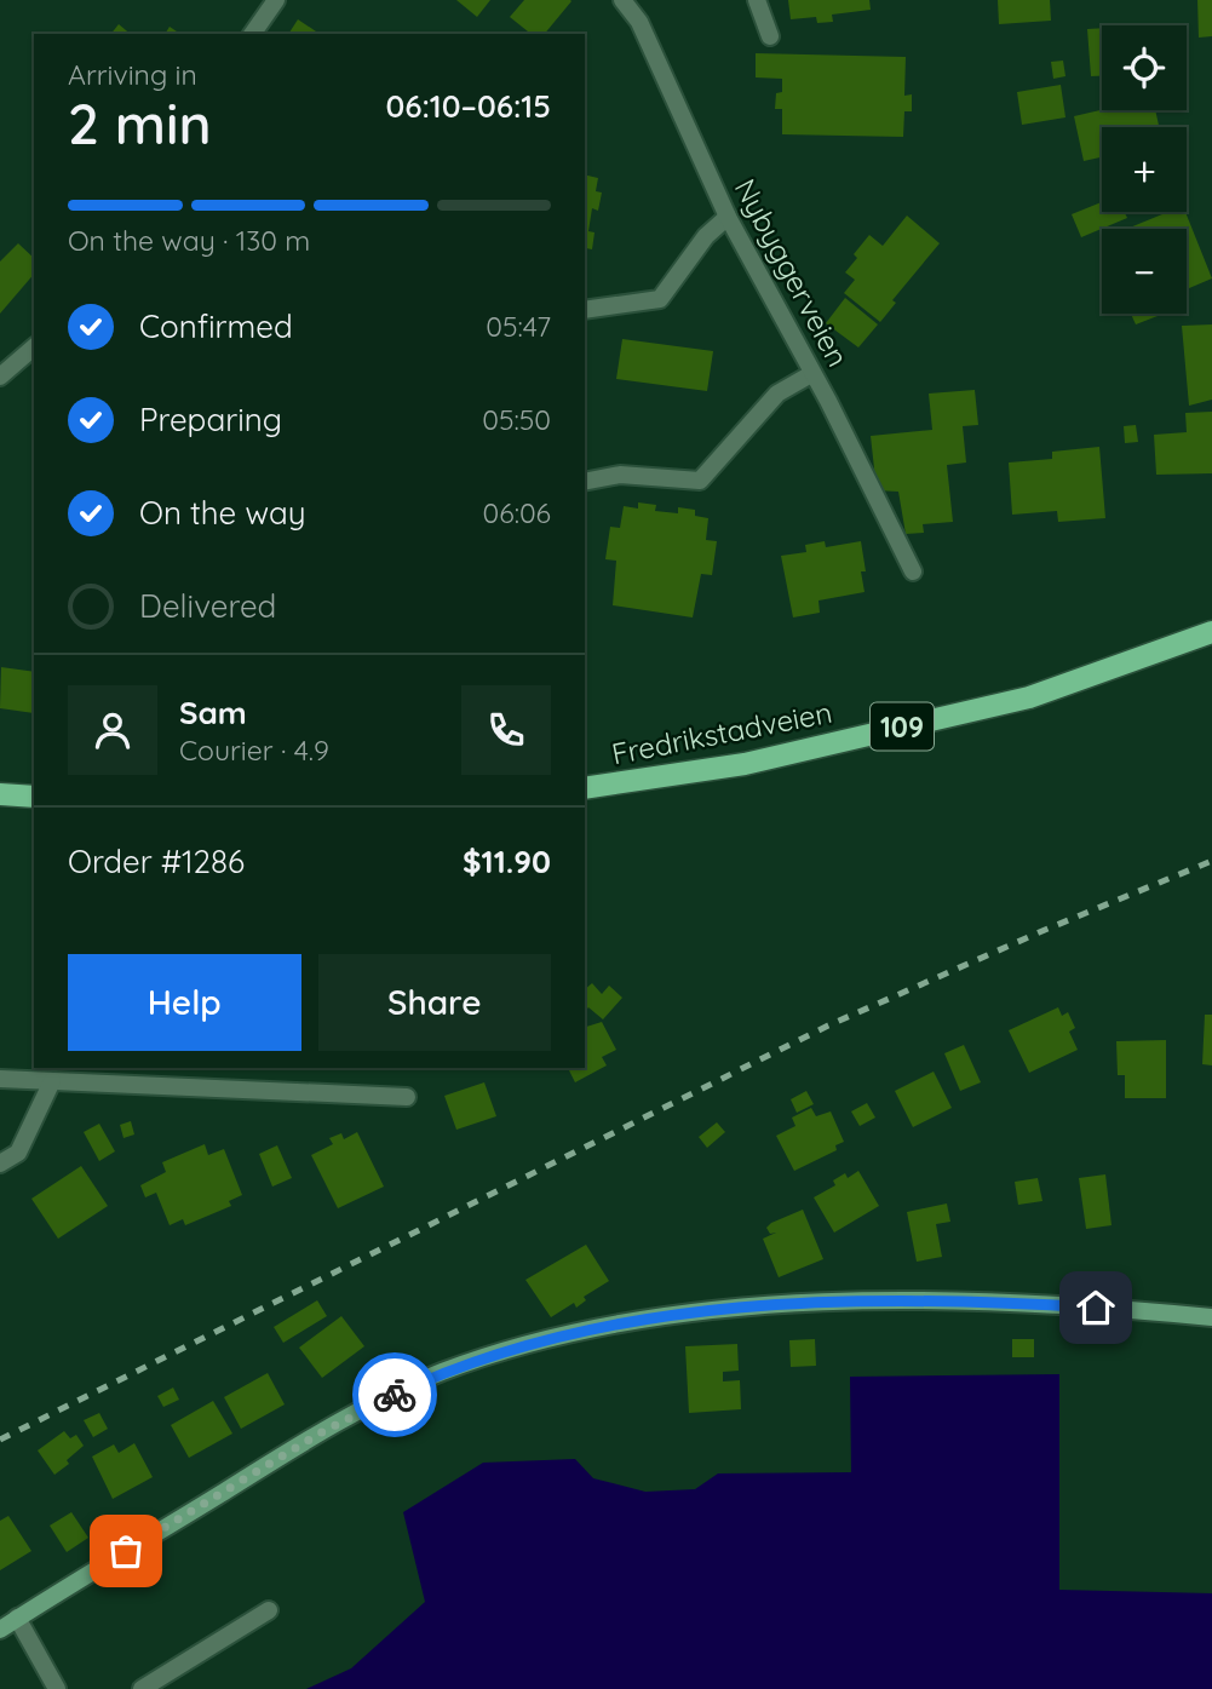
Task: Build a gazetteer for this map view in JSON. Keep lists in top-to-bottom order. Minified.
{"streets":{"main road":["109","Fredrikstadveien"],"street":["Nybyggerveien"]},"page":{"map_buttons":["+","−"],"heading":["2 min","Arriving in","06:10–06:15"],"panel":["Sam","Courier · 4.9","Order #1286","$11.90"],"bar":"On the way · 130 m","list":[["Confirmed","05:47"],["Preparing","05:50"],["On the way","06:06"],"Delivered"],"buttons":["Help","Share"]}}
